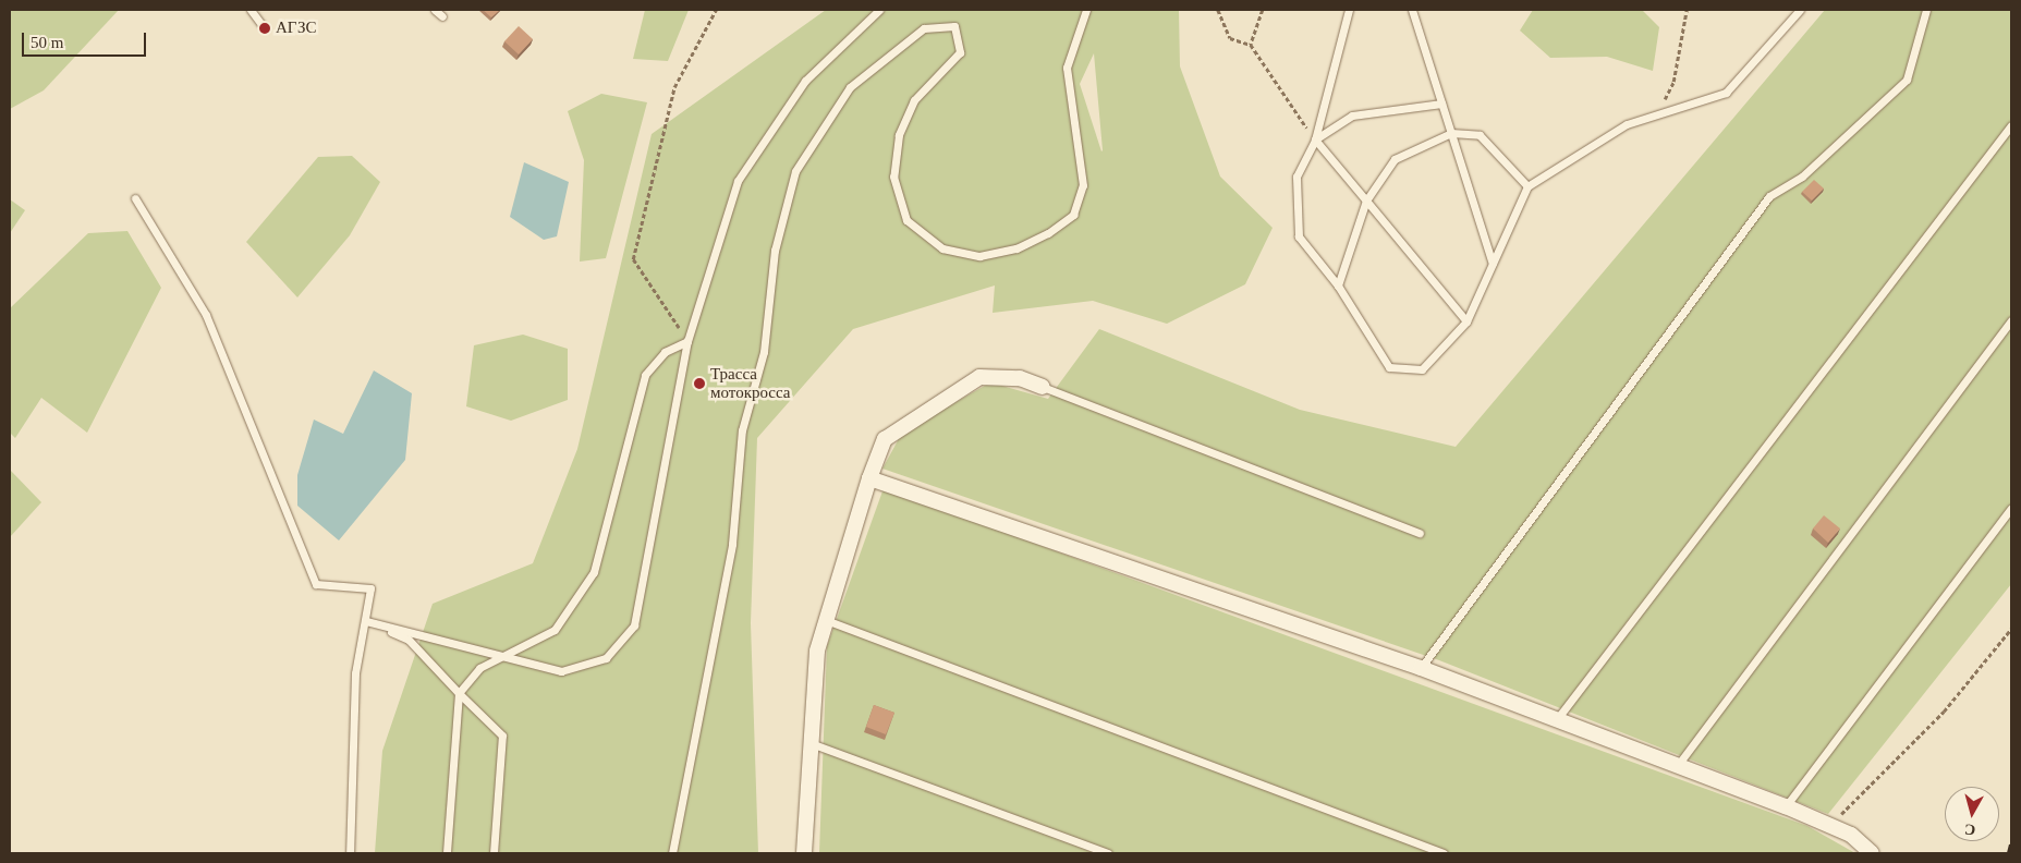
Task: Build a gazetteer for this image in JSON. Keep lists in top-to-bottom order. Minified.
{"places":["АГЗС","Трасса мотокросса"],"scale_bar":"50 m","north":"bottom"}
